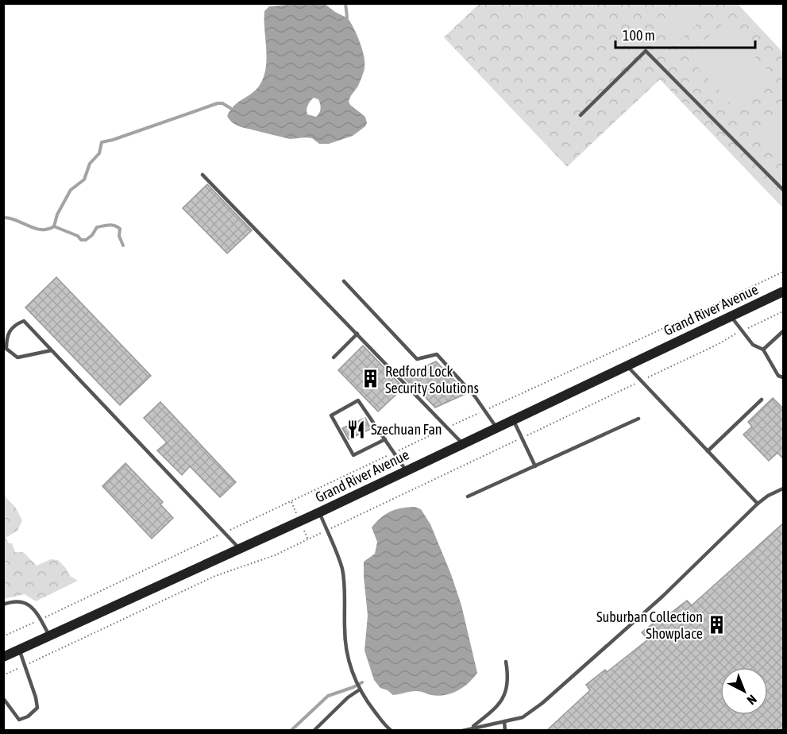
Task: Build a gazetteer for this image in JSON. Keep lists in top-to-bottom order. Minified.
{"streets":{"main road":["Grand River Avenue"]},"places":{"building":["Redford Lock Security Solutions","Suburban Collection Showplace"],"restaurant":["Szechuan Fan"]},"scale_bar":"100 m","north":"bottom right"}
